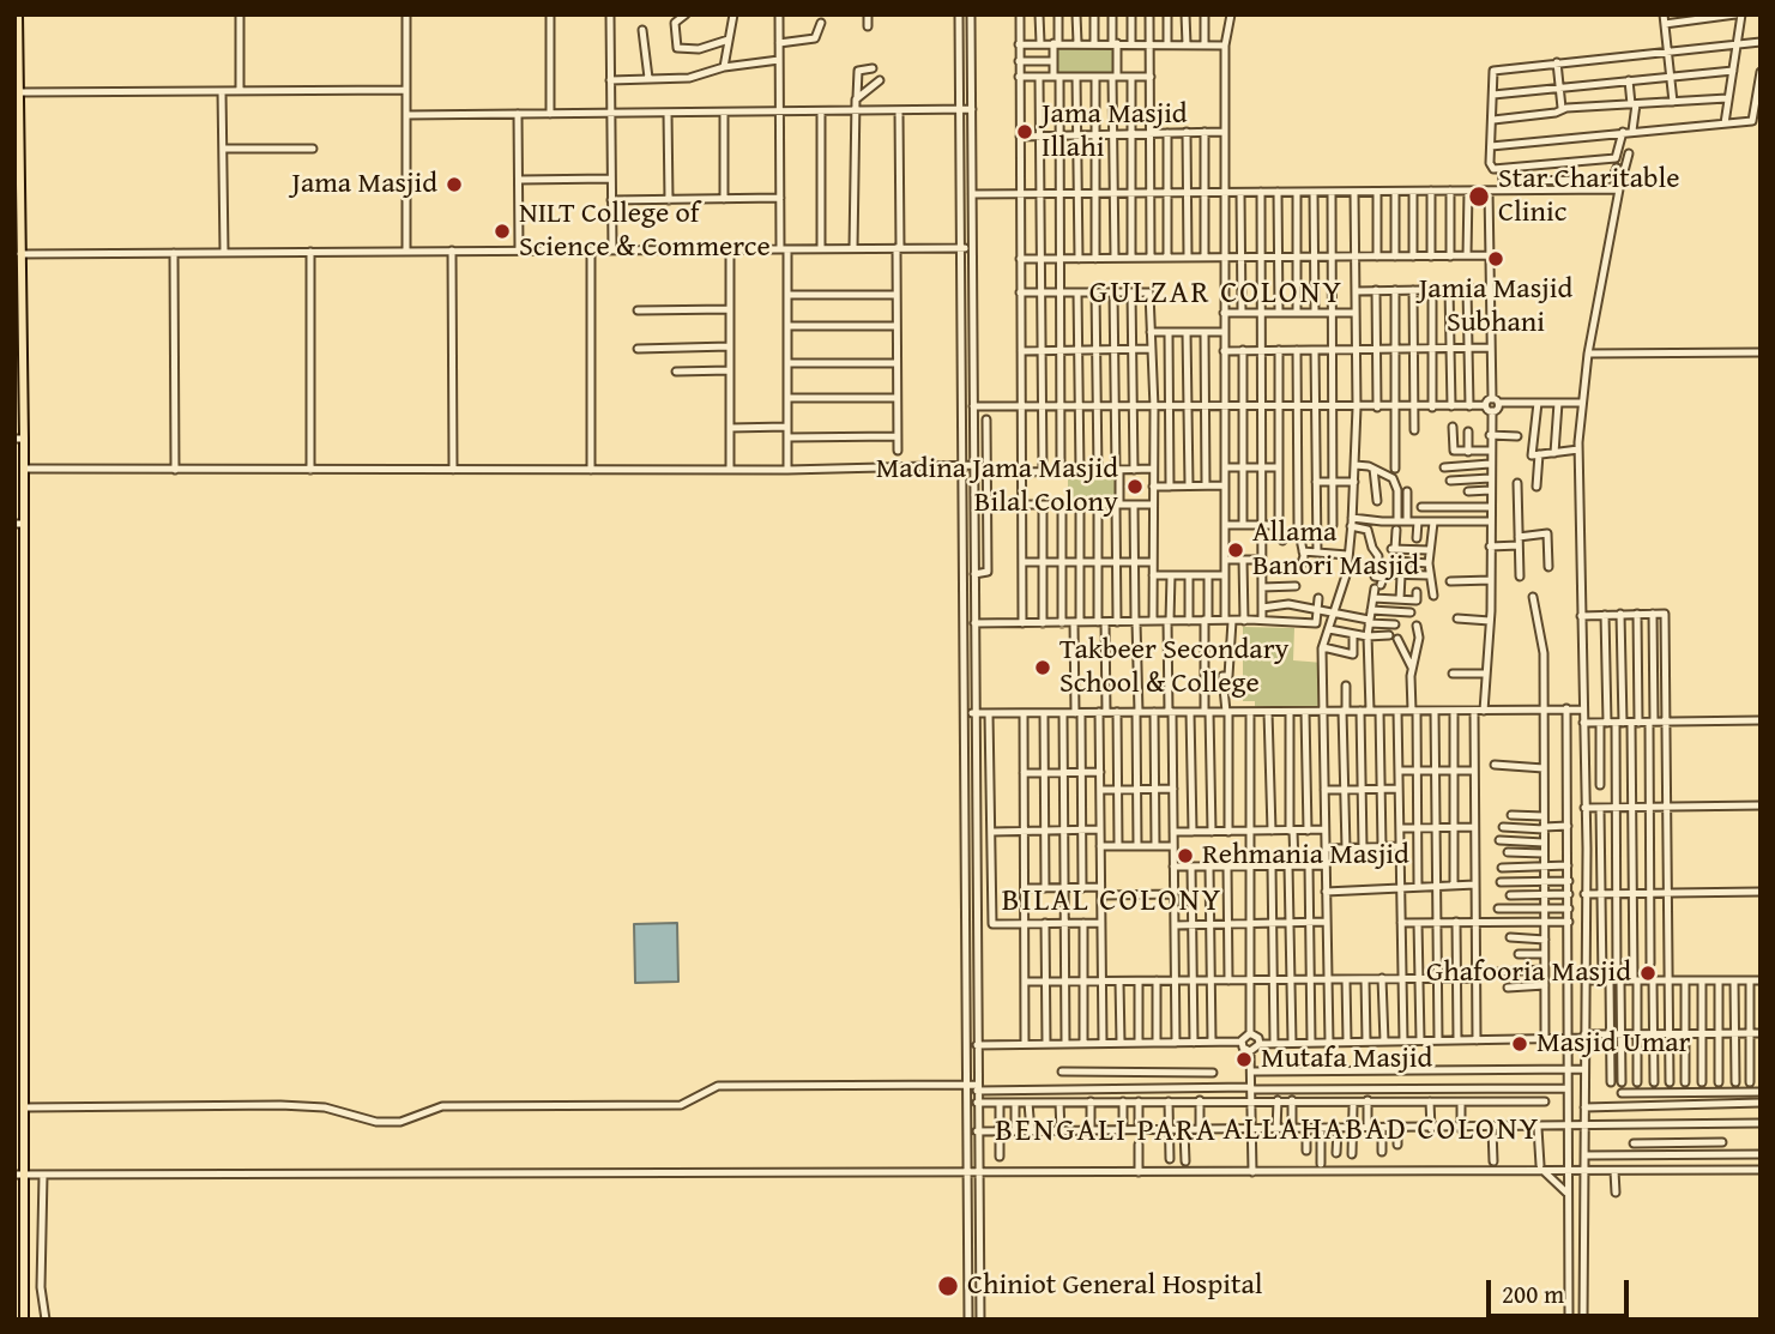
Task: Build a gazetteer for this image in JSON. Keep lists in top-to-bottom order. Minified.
{"districts":["GULZAR COLONY","BILAL COLONY","ALLAHABAD COLONY","BENGALI PARA"],"places":["Jama Masjid Illahi","Jama Masjid","Star Charitable Clinic","NILT College of Science & Commerce","Jamia Masjid Subhani","Madina Jama Masjid Bilal Colony","Allama Banori Masjid","Takbeer Secondary School & College","Rehmania Masjid","Ghafooria Masjid","Masjid Umar","Mutafa Masjid","Chiniot General Hospital"],"scale_bar":"200 m"}
